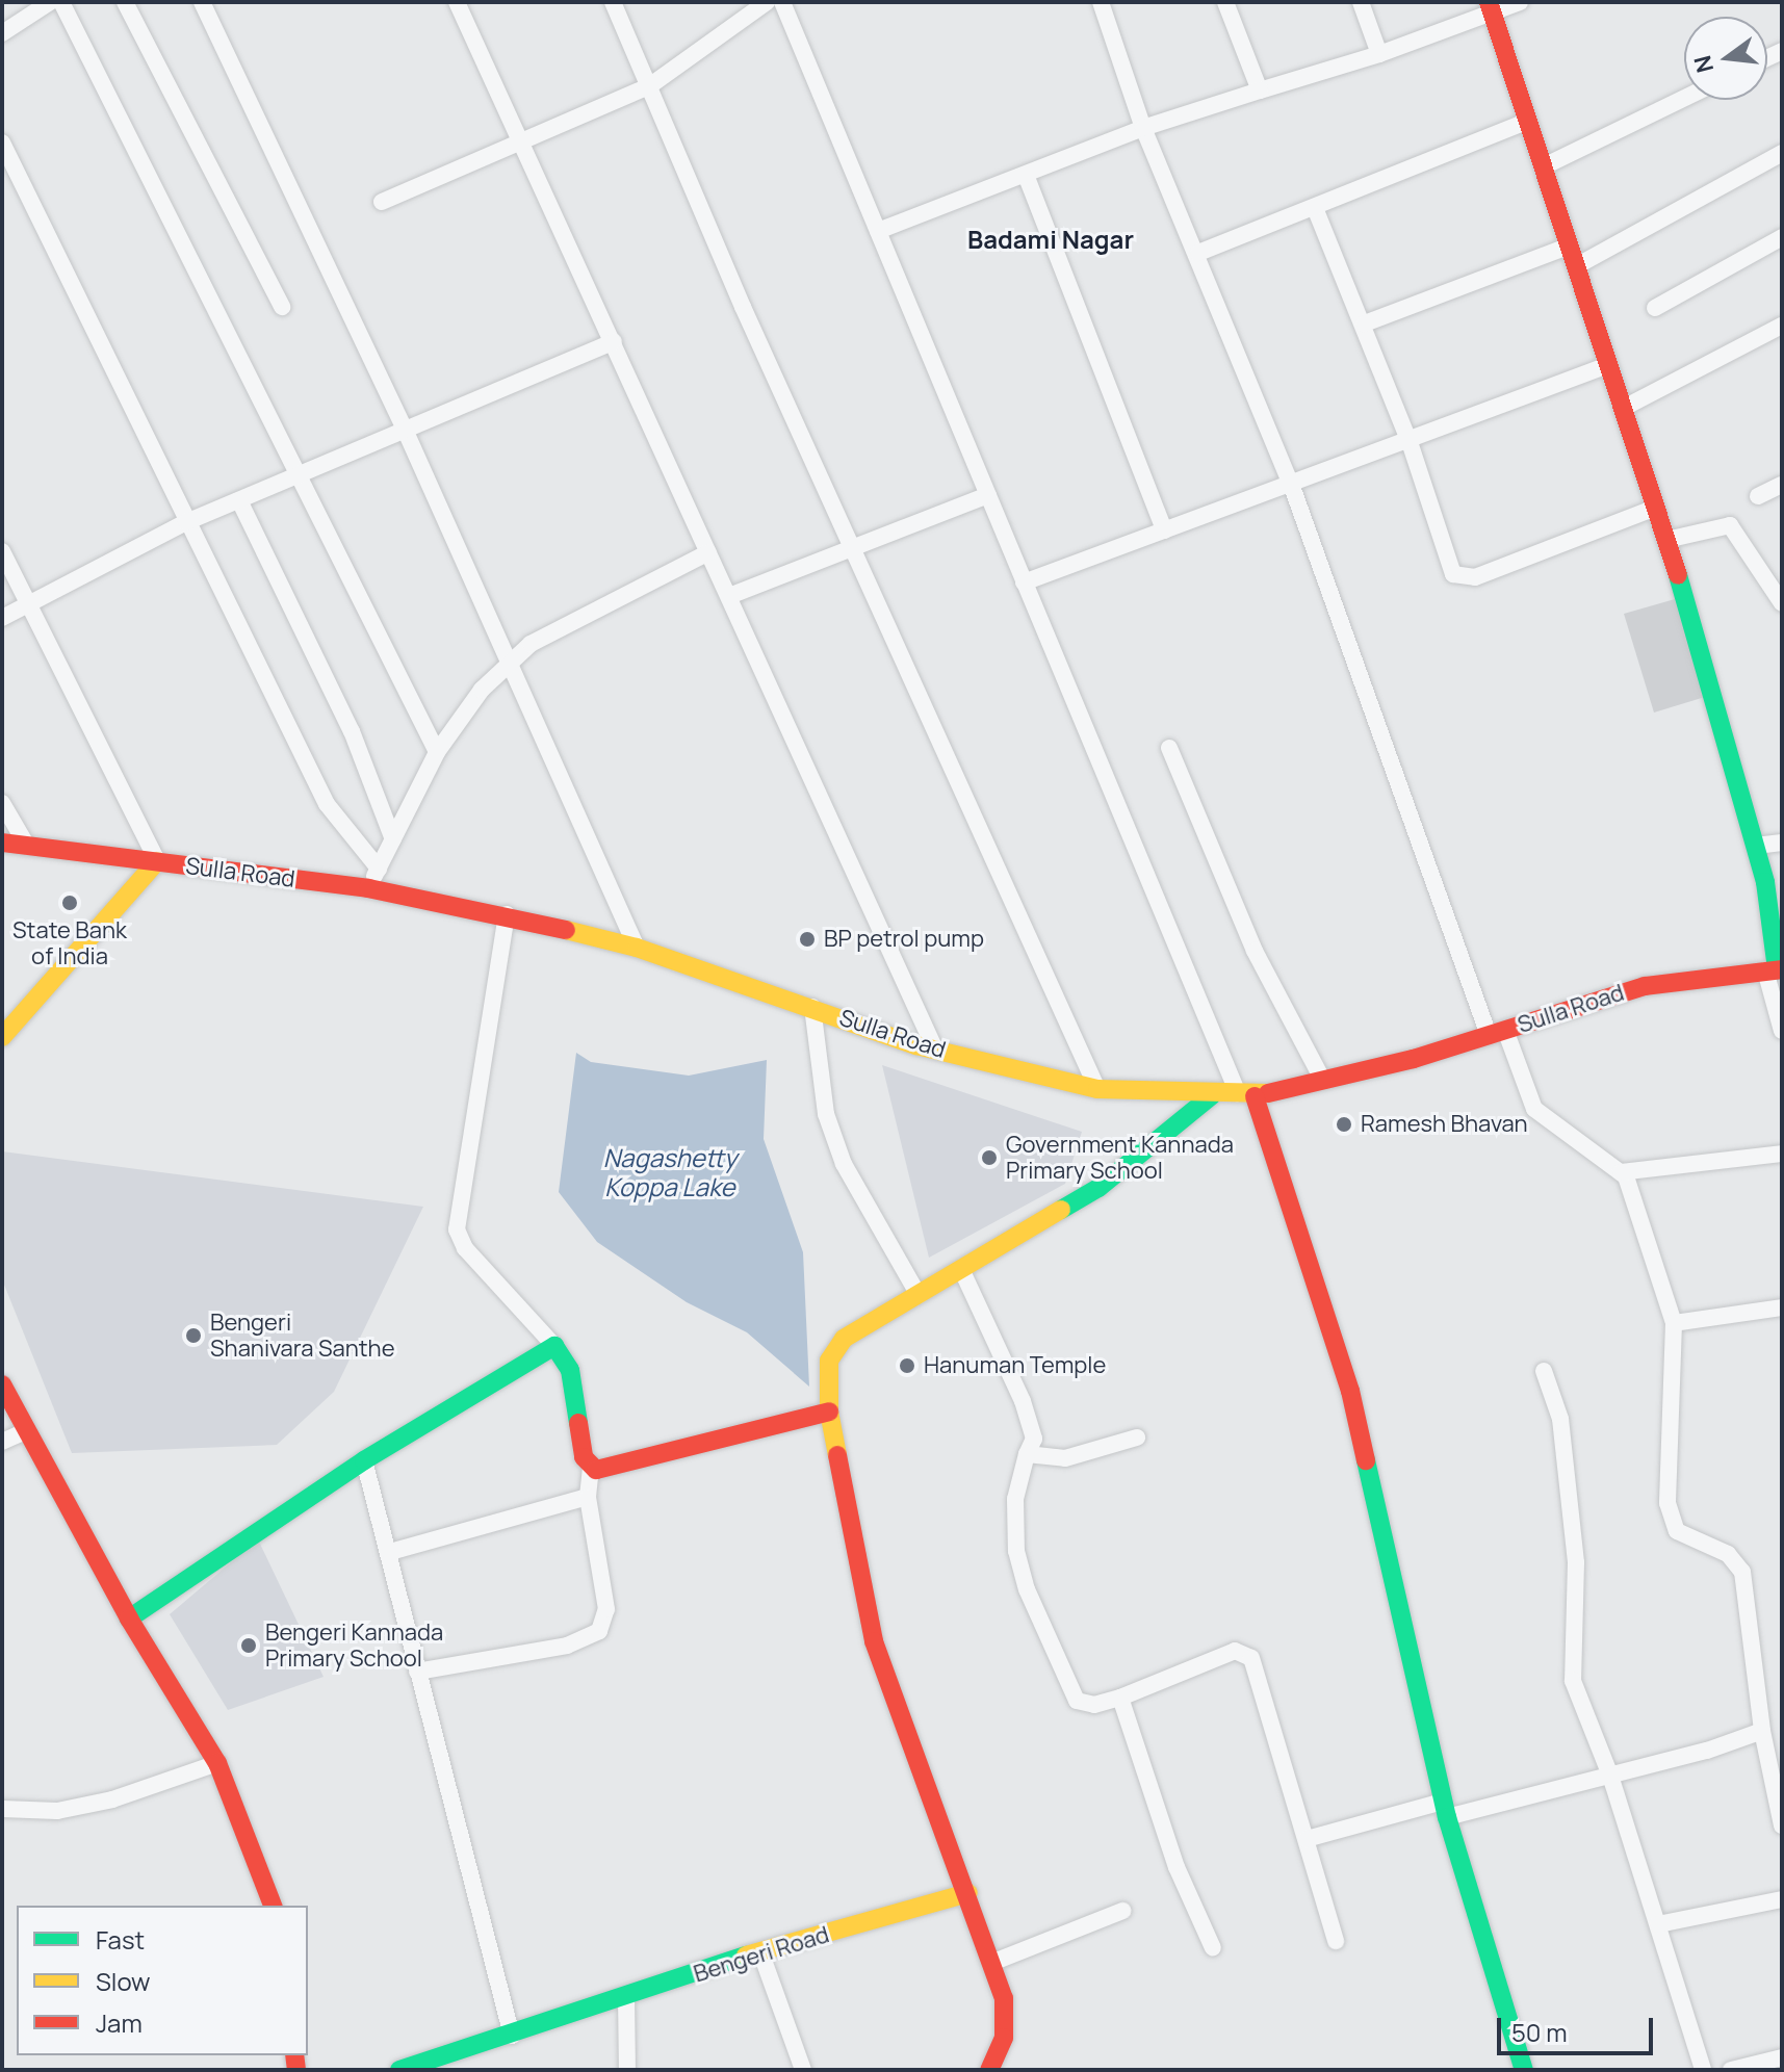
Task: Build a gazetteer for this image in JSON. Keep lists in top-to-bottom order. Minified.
{"streets":{"street":["Sulla Road","Bengeri Road"]},"districts":["Badami Nagar"],"water":["Nagashetty Koppa Lake"],"places":["State Bank of India","BP petrol pump","Ramesh Bhavan","Government Kannada Primary School","Bengeri Shanivara Santhe","Hanuman Temple","Bengeri Kannada Primary School"],"legend":["Fast","Slow","Jam"],"scale_bar":"50 m","north":"left"}
